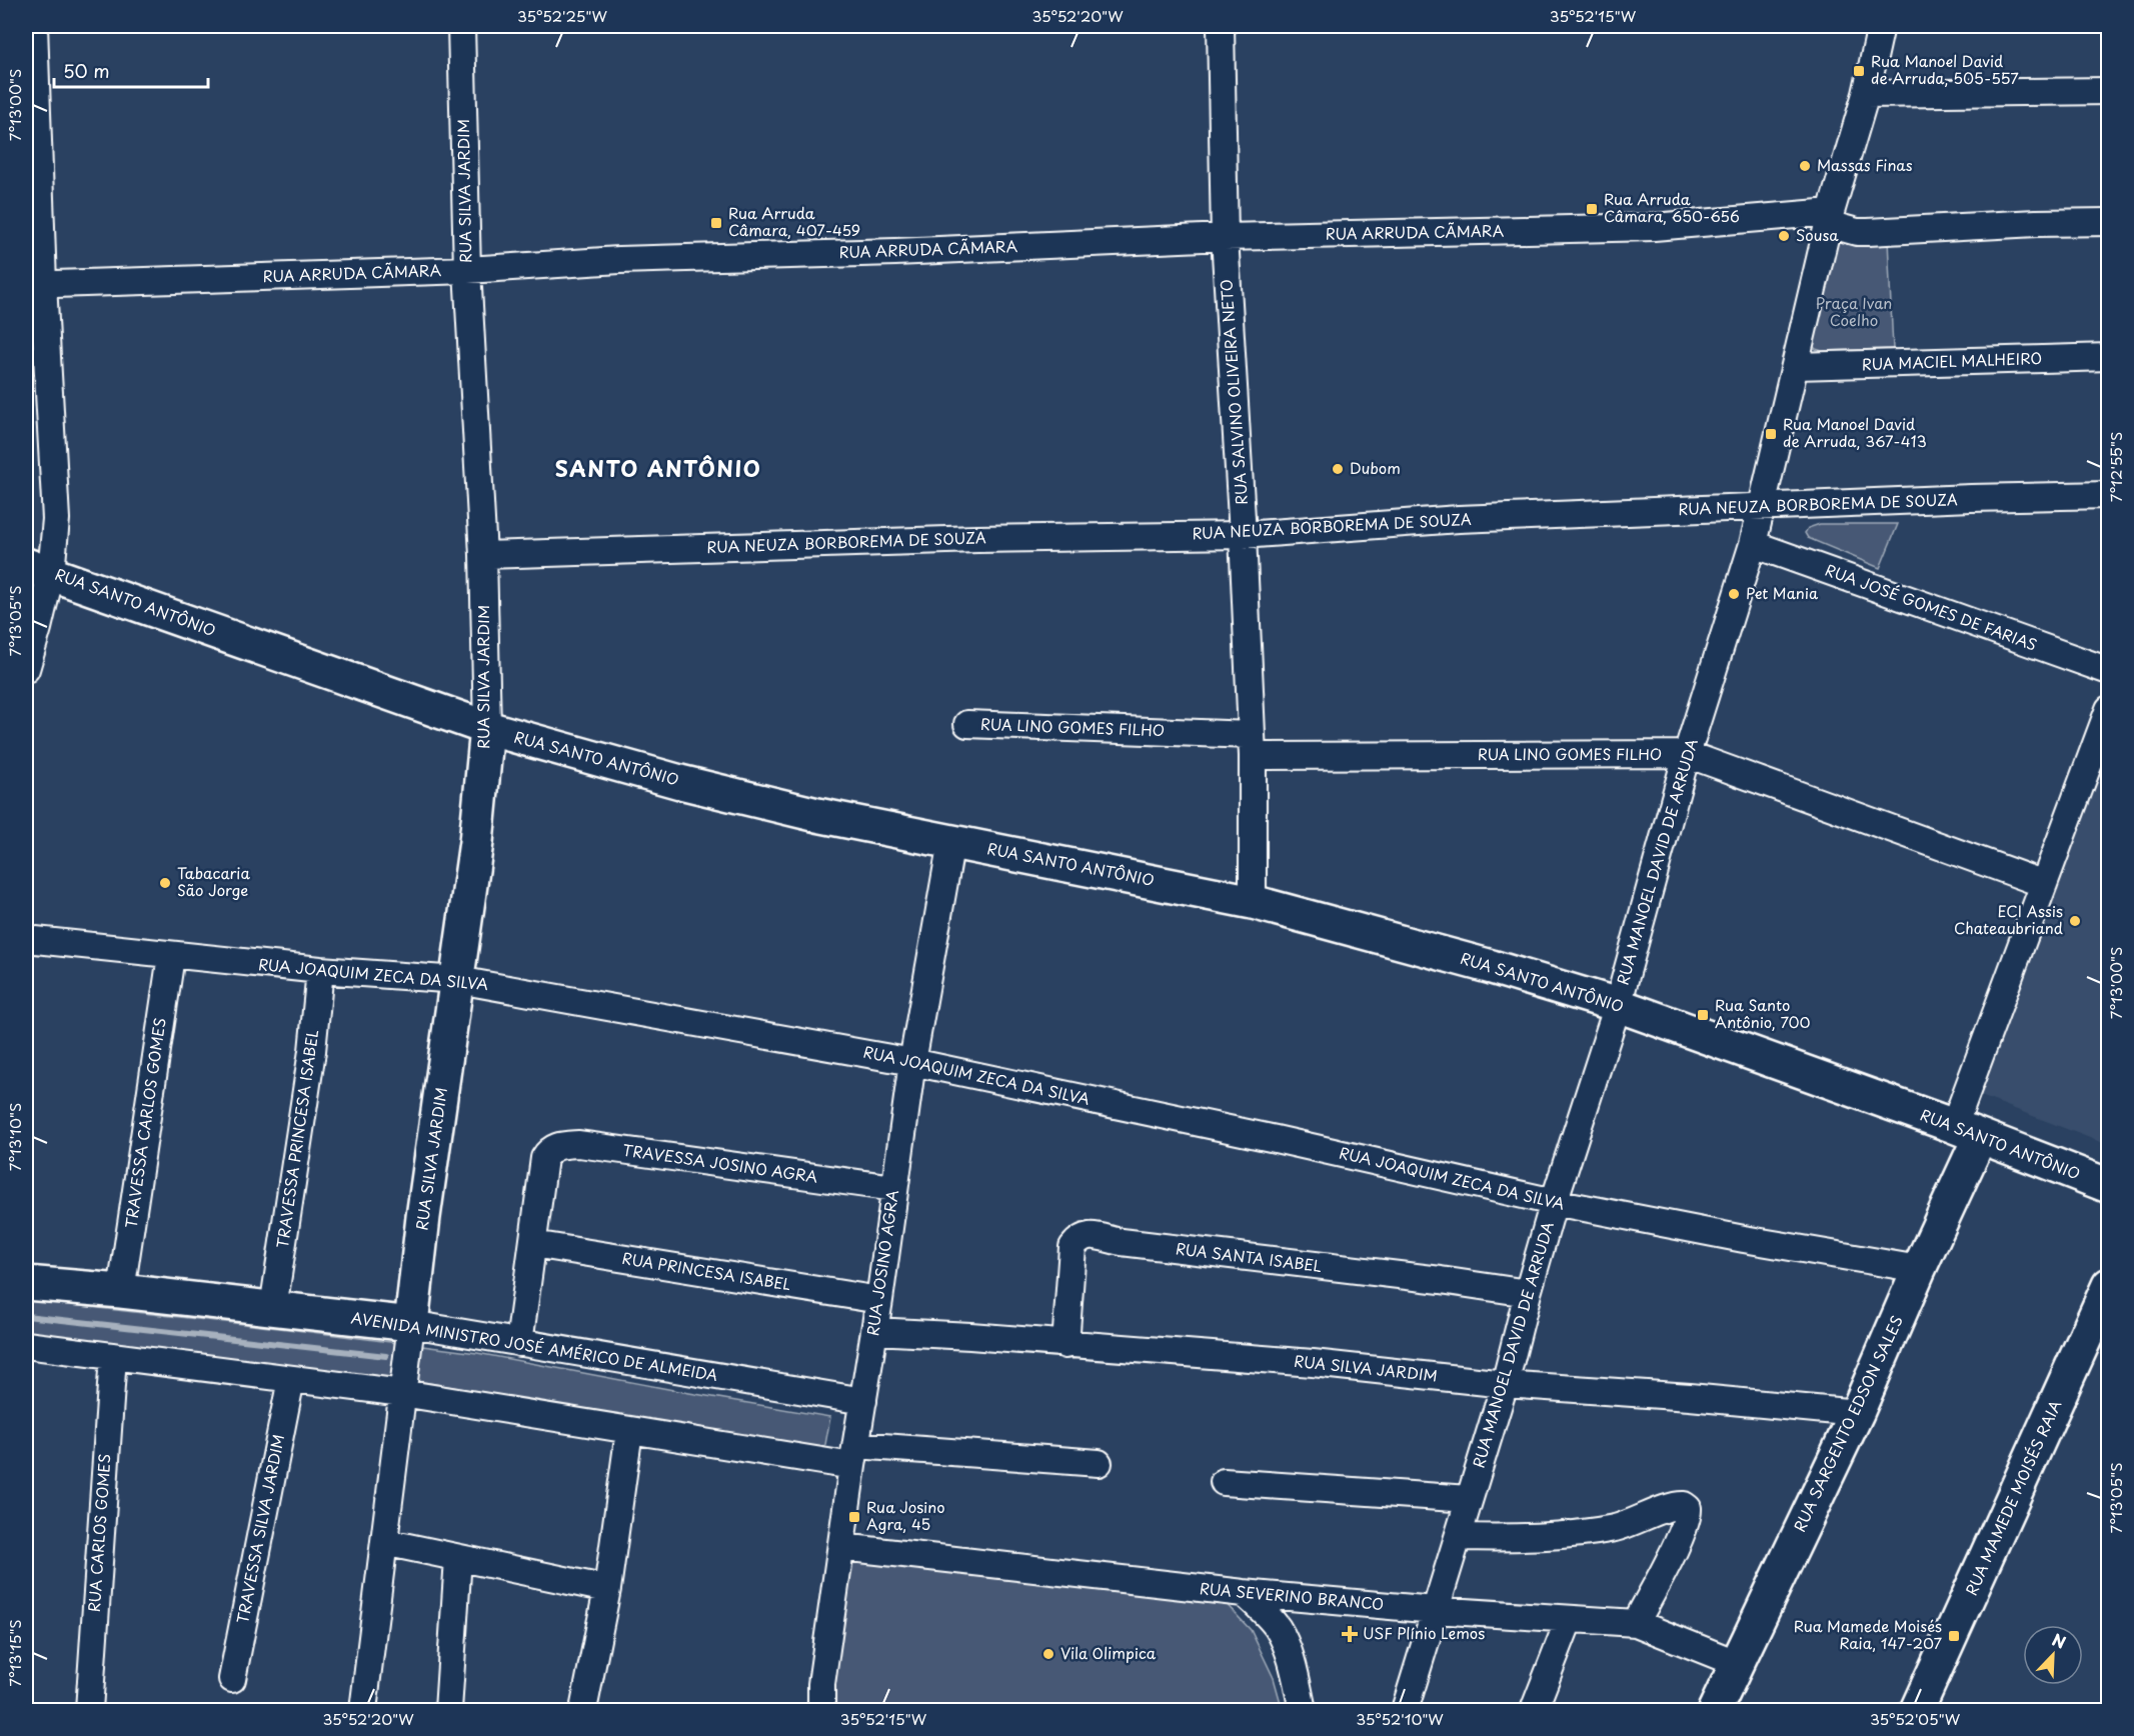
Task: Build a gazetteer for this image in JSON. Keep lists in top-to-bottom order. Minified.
{"streets":{"main road":["RUA SILVA JARDIM","RUA SANTO ANTÔNIO","AVENIDA MINISTRO JOSÉ AMÉRICO DE ALMEIDA","RUA SARGENTO EDSON SALES","RUA MAMEDE MOISÉS RAIA"],"street":["RUA ARRUDA CÃMARA","RUA MACIEL MALHEIRO","RUA SALVINO OLIVEIRA NETO","RUA NEUZA BORBOREMA DE SOUZA","RUA JOSÉ GOMES DE FARIAS","RUA LINO GOMES FILHO","RUA MANOEL DAVID DE ARRUDA","RUA JOAQUIM ZECA DA SILVA","TRAVESSA CARLOS GOMES","TRAVESSA PRINCESA ISABEL","TRAVESSA JOSINO AGRA","RUA SANTA ISABEL","RUA JOSINO AGRA","RUA PRINCESA ISABEL","TRAVESSA SILVA JARDIM","RUA CARLOS GOMES","RUA SEVERINO BRANCO"]},"crossings":[["RUA SILVA JARDIM","RUA ARRUDA CÃMARA"],["RUA SILVA JARDIM","RUA NEUZA BORBOREMA DE SOUZA"],["RUA SILVA JARDIM","RUA SANTO ANTÔNIO"],["RUA SILVA JARDIM","RUA MANOEL DAVID DE ARRUDA"],["RUA SILVA JARDIM","RUA JOAQUIM ZECA DA SILVA"],["RUA SILVA JARDIM","RUA SANTA ISABEL"],["RUA SILVA JARDIM","RUA JOSINO AGRA"],["RUA SILVA JARDIM","AVENIDA MINISTRO JOSÉ AMÉRICO DE ALMEIDA"],["RUA SILVA JARDIM","RUA SARGENTO EDSON SALES"],["RUA ARRUDA CÃMARA","RUA SALVINO OLIVEIRA NETO"],["RUA ARRUDA CÃMARA","RUA MANOEL DAVID DE ARRUDA"],["RUA MACIEL MALHEIRO","RUA MANOEL DAVID DE ARRUDA"],["RUA SALVINO OLIVEIRA NETO","RUA NEUZA BORBOREMA DE SOUZA"],["RUA SALVINO OLIVEIRA NETO","RUA SANTO ANTÔNIO"],["RUA SALVINO OLIVEIRA NETO","RUA LINO GOMES FILHO"],["RUA NEUZA BORBOREMA DE SOUZA","RUA MANOEL DAVID DE ARRUDA"],["RUA SANTO ANTÔNIO","RUA MANOEL DAVID DE ARRUDA"],["RUA SANTO ANTÔNIO","RUA JOSINO AGRA"],["RUA SANTO ANTÔNIO","RUA SARGENTO EDSON SALES"],["RUA JOSÉ GOMES DE FARIAS","RUA MANOEL DAVID DE ARRUDA"],["RUA LINO GOMES FILHO","RUA MANOEL DAVID DE ARRUDA"],["RUA LINO GOMES FILHO","RUA SARGENTO EDSON SALES"],["RUA MANOEL DAVID DE ARRUDA","RUA JOAQUIM ZECA DA SILVA"],["RUA MANOEL DAVID DE ARRUDA","RUA SANTA ISABEL"],["RUA MANOEL DAVID DE ARRUDA","RUA SEVERINO BRANCO"],["RUA JOAQUIM ZECA DA SILVA","TRAVESSA CARLOS GOMES"],["RUA JOAQUIM ZECA DA SILVA","TRAVESSA PRINCESA ISABEL"],["RUA JOAQUIM ZECA DA SILVA","RUA JOSINO AGRA"],["RUA JOAQUIM ZECA DA SILVA","RUA SARGENTO EDSON SALES"],["TRAVESSA CARLOS GOMES","AVENIDA MINISTRO JOSÉ AMÉRICO DE ALMEIDA"],["TRAVESSA PRINCESA ISABEL","AVENIDA MINISTRO JOSÉ AMÉRICO DE ALMEIDA"],["TRAVESSA JOSINO AGRA","RUA JOSINO AGRA"],["TRAVESSA JOSINO AGRA","RUA PRINCESA ISABEL"],["RUA JOSINO AGRA","RUA PRINCESA ISABEL"],["RUA JOSINO AGRA","AVENIDA MINISTRO JOSÉ AMÉRICO DE ALMEIDA"],["RUA JOSINO AGRA","RUA SEVERINO BRANCO"],["RUA SARGENTO EDSON SALES","RUA SEVERINO BRANCO"]],"districts":["SANTO ANTÔNIO"],"parks":["Praça Ivan Coelho"],"places":{"transit":["Rua Manoel David de Arruda, 505-557","Rua Arruda Câmara, 650-656","Rua Arruda Câmara, 407-459","Rua Manoel David de Arruda, 367-413","Rua Santo Antônio, 700","Rua Josino Agra, 45","Rua Mamede Moisés Raia, 147-207"],"other":["Massas Finas","Sousa","Dubom","Pet Mania","Tabacaria São Jorge","ECI Assis Chateaubriand","Vila Olimpica"],"health":["USF Plínio Lemos"]},"scale_bar":"50 m","north":"top right","coordinates":["35°52'25\"W","35°52'20\"W","35°52'15\"W","7°13'00\"S","7°12'55\"S","7°13'05\"S","7°13'10\"S","7°13'15\"S","35°52'10\"W","35°52'05\"W"]}
